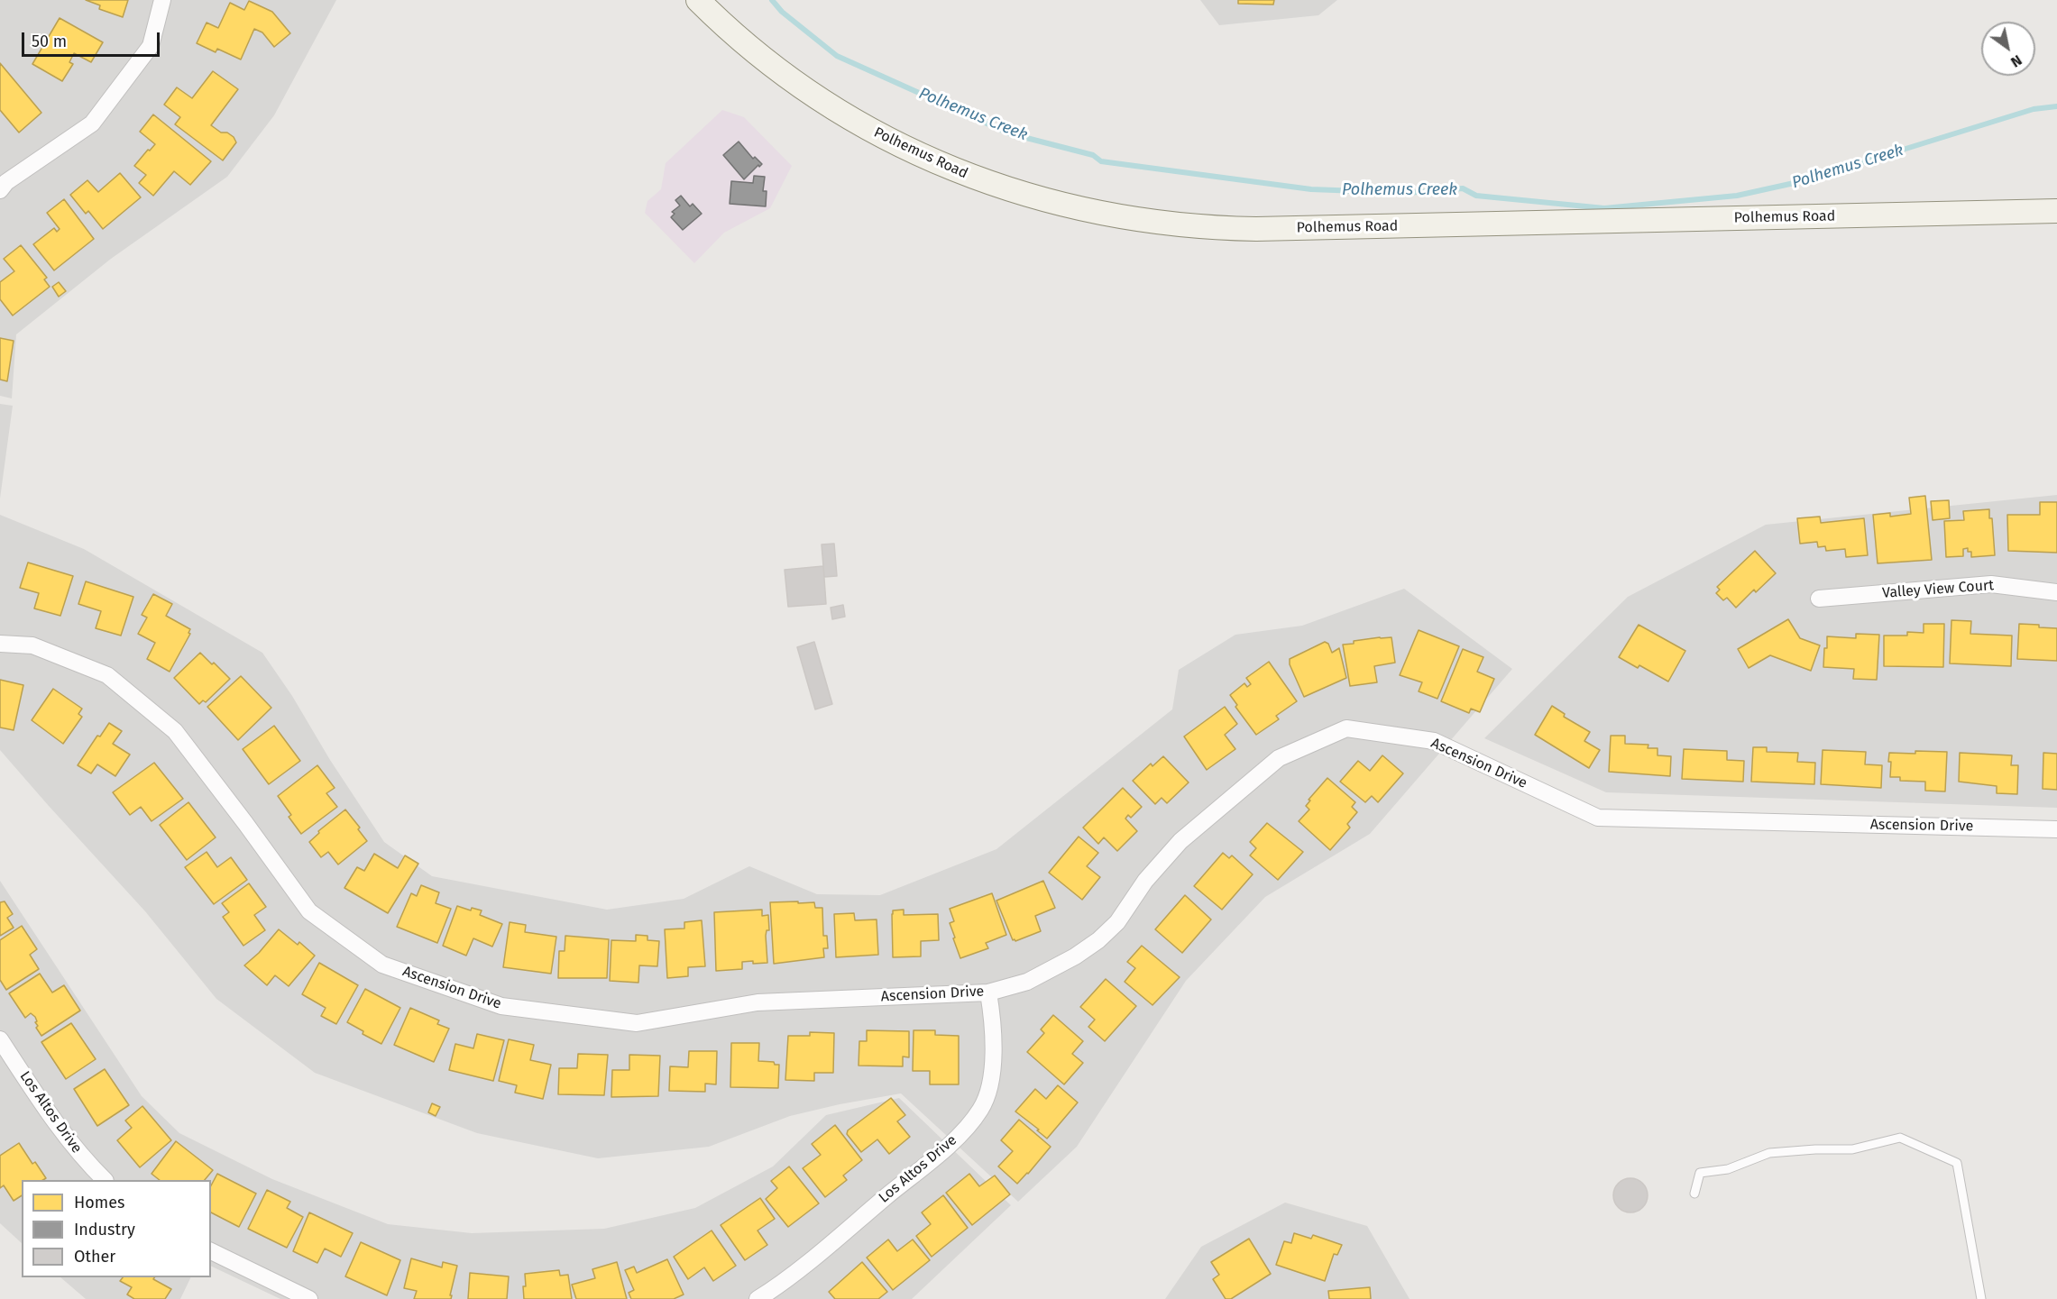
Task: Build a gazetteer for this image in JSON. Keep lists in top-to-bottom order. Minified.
{"streets":{"main road":["Polhemus Road"],"street":["Valley View Court","Ascension Drive","Los Altos Drive"]},"crossings":[["Ascension Drive","Los Altos Drive"]],"water":["Polhemus Creek"],"legend":["Homes","Industry","Other"],"scale_bar":"50 m","north":"bottom right"}
